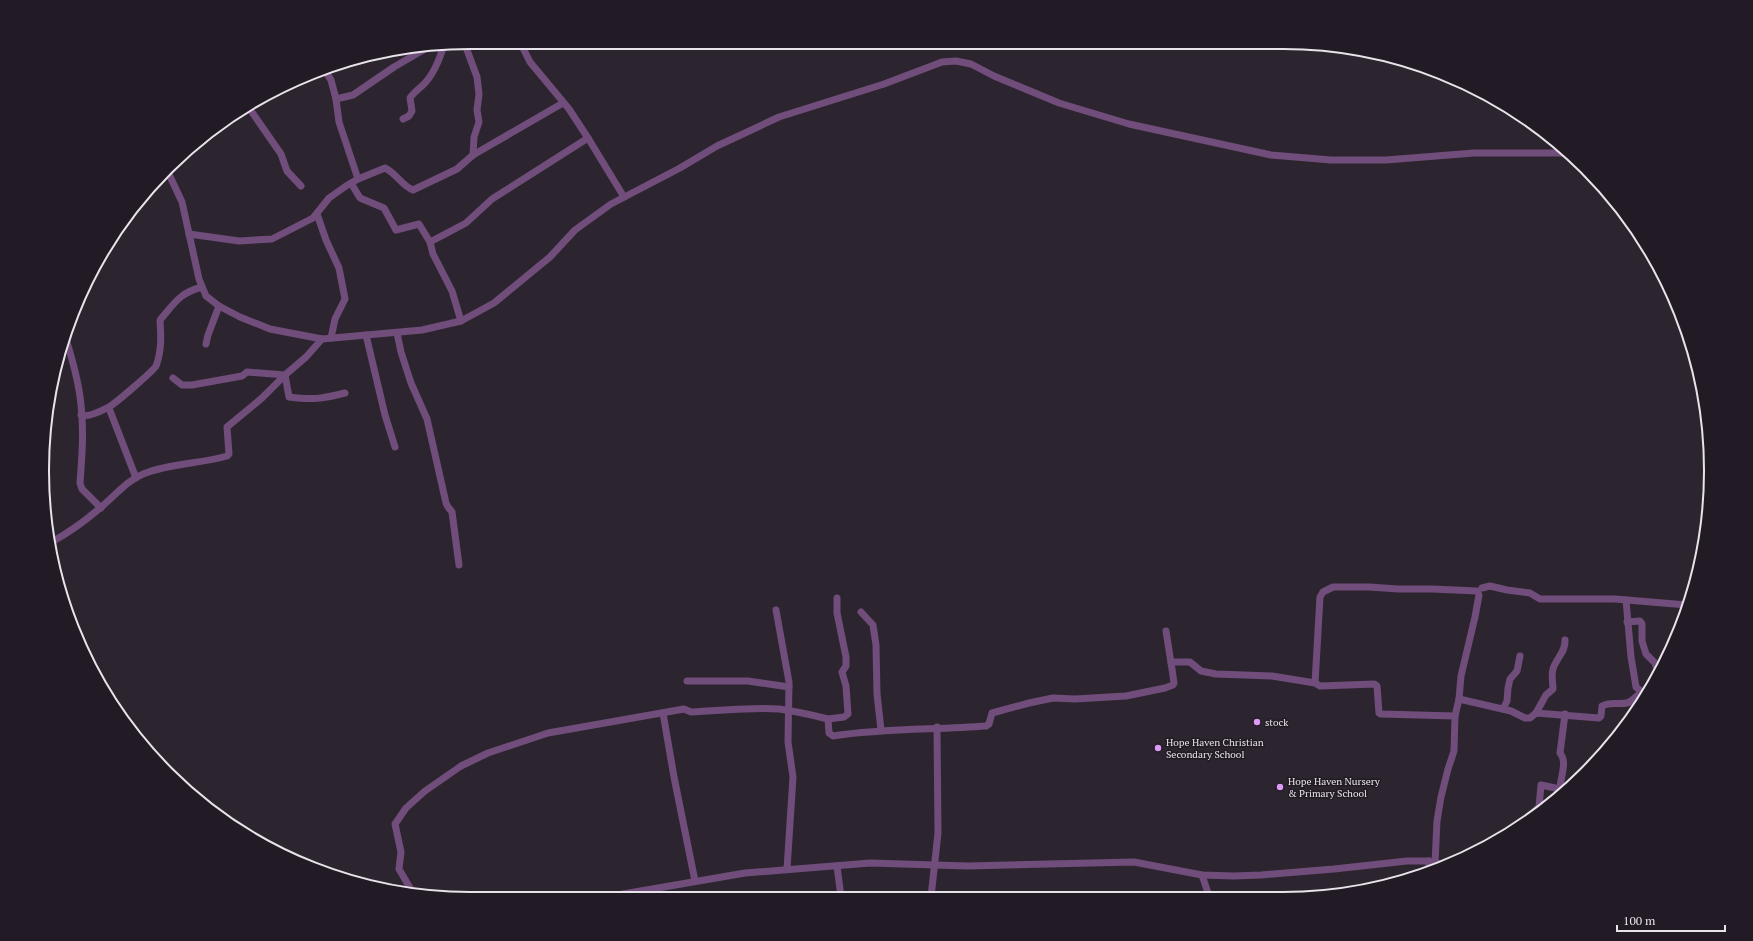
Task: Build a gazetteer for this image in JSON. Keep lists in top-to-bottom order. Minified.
{"places":["stock","Hope Haven Christian Secondary School","Hope Haven Nursery & Primary School"],"scale_bar":"100 m"}
